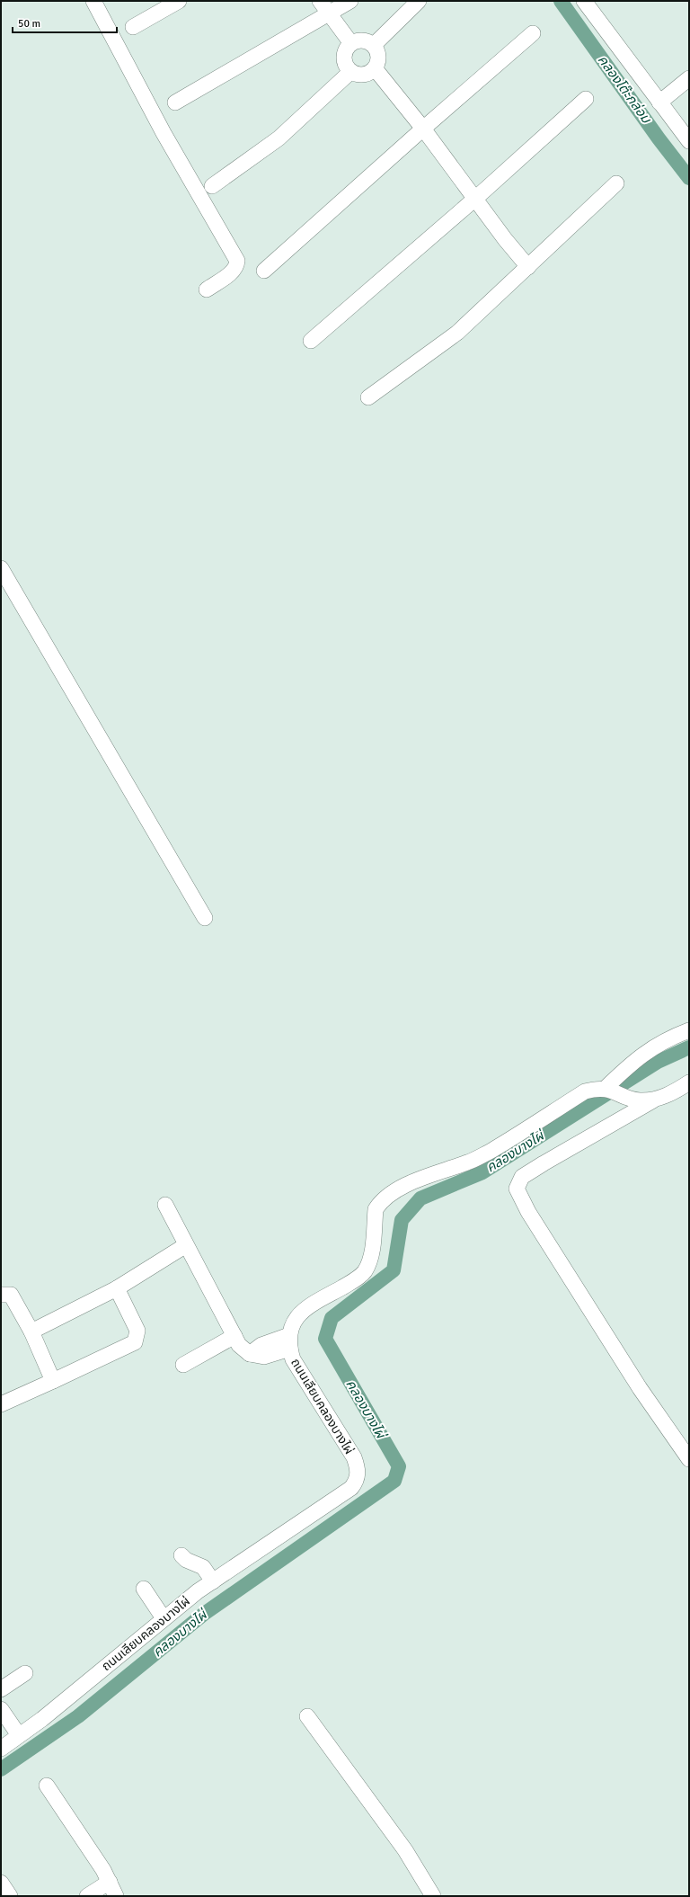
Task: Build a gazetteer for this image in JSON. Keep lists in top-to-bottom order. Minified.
{"streets":{"street":["ถนนเลียบคลองบางไผ่"]},"water":["คลองโต๊ะกล่อม","คลองบางไผ่"],"scale_bar":"50 m"}
